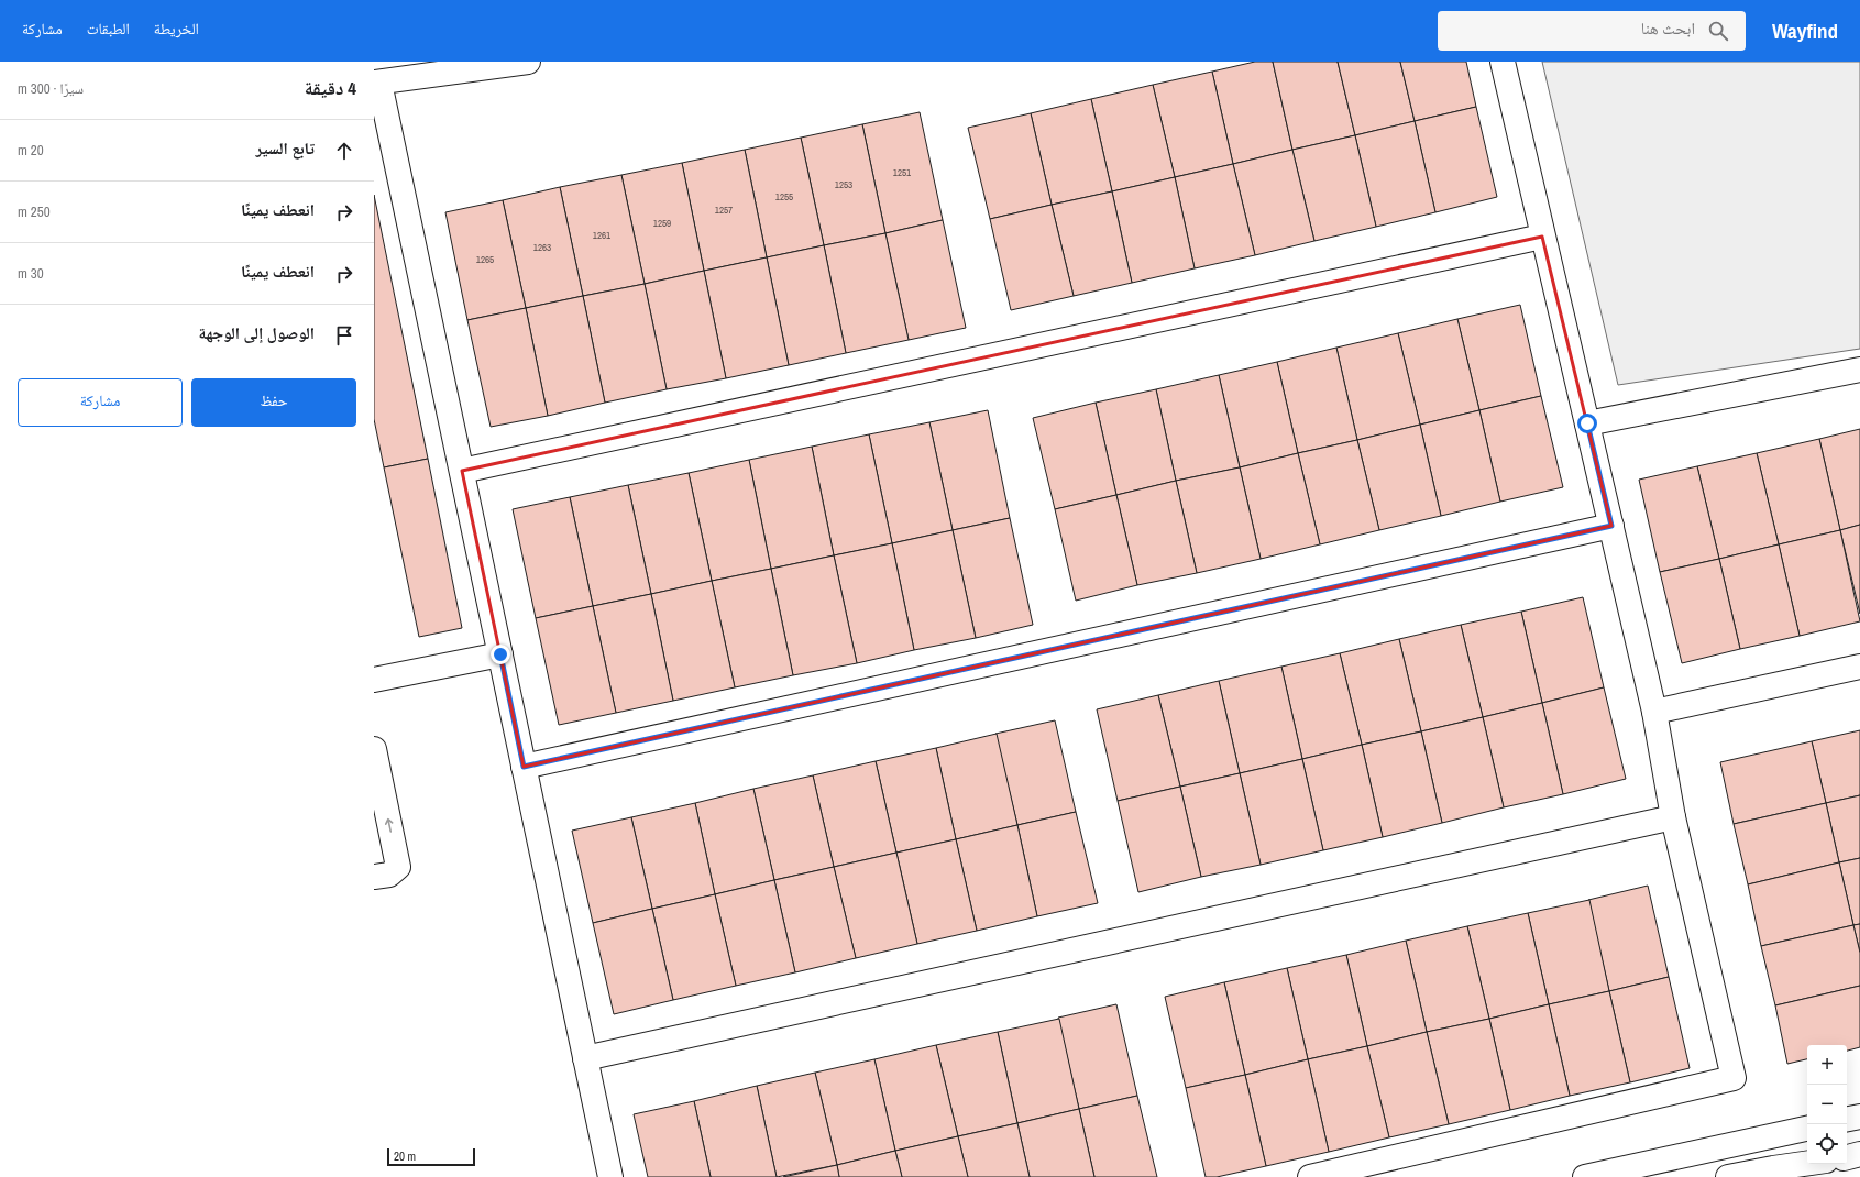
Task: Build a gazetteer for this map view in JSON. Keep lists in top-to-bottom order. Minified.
{"house_numbers":["1251","1253","1255","1257","1259","1261","1263","1265"],"scale_bar":"20 m","page":{"header":"Wayfind","search":"ابحث هنا","nav":["الخريطة","الطبقات","مشاركة"],"heading":["4 دقيقة","سيرًا · 300 m"],"list":[["تابع السير","20 m"],["انعطف يمينًا","250 m"],["انعطف يمينًا","30 m"],"الوصول إلى الوجهة"],"buttons":["حفظ","مشاركة"],"map_buttons":["+","−"],"scale":"20 m"}}
